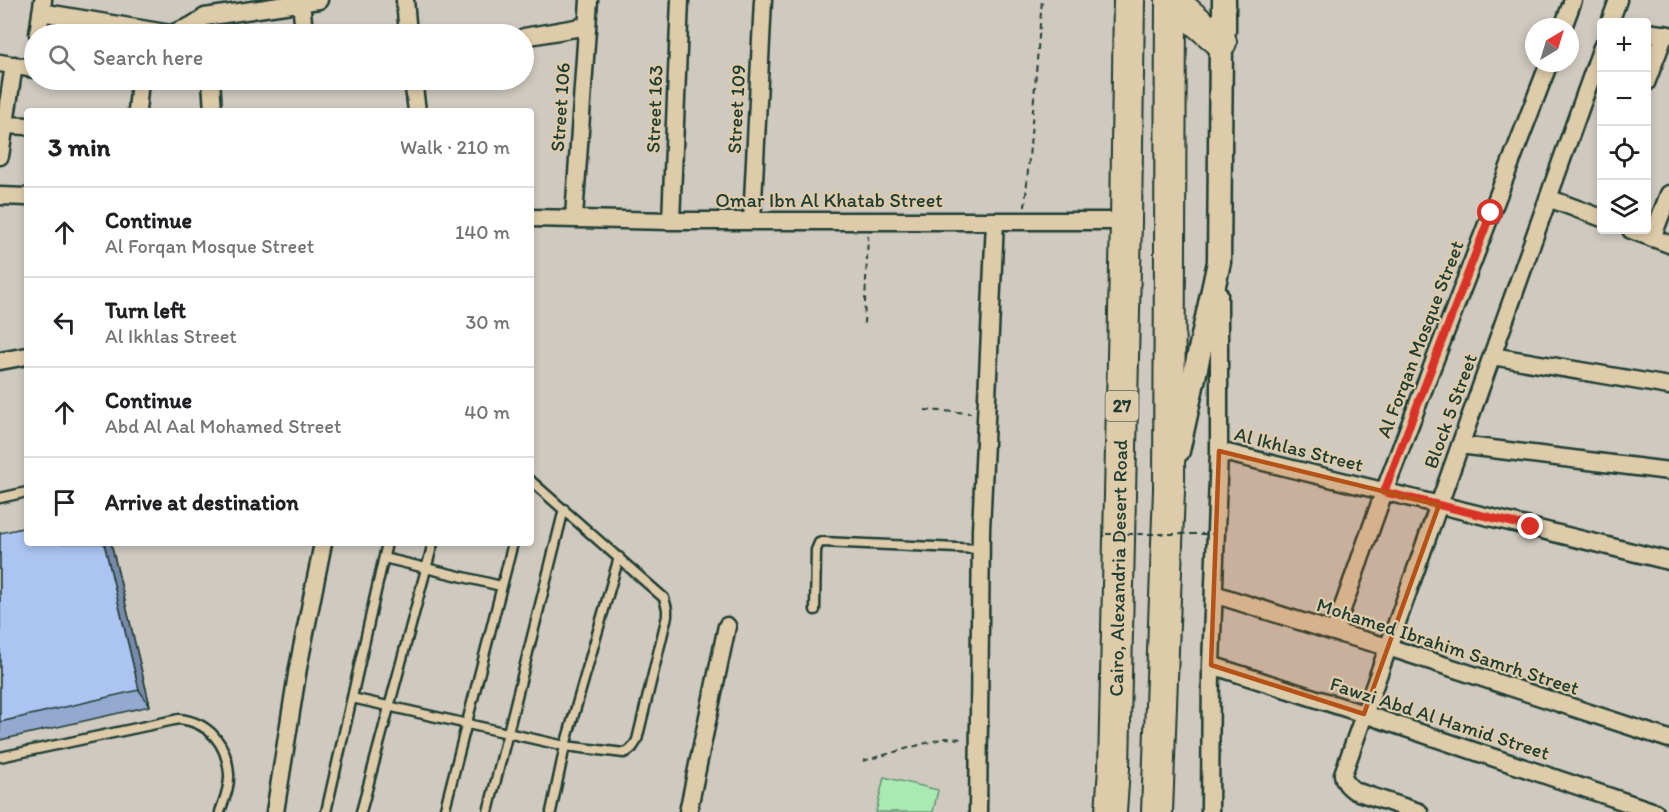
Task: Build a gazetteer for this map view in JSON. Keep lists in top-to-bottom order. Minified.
{"streets":{"highway":["27","Cairo, Alexandria Desert Road"],"street":["Street 106","Street 163","Street 109","Omar Ibn Al Khatab Street","Al Forqan Mosque Street","Block 5 Street","Al Ikhlas Street","Mohamed Ibrahim Samrh Street","Fawzi Abd Al Hamid Street"]},"crossings":[["Street 106","Omar Ibn Al Khatab Street"],["Street 163","Omar Ibn Al Khatab Street"],["Street 109","Omar Ibn Al Khatab Street"],["Omar Ibn Al Khatab Street","Cairo, Alexandria Desert Road"],["Al Forqan Mosque Street","Al Ikhlas Street"],["Al Forqan Mosque Street","Mohamed Ibrahim Samrh Street"],["Block 5 Street","Al Ikhlas Street"],["Block 5 Street","Mohamed Ibrahim Samrh Street"],["Block 5 Street","Fawzi Abd Al Hamid Street"]],"north":"top right","page":{"map_buttons":["+","−"],"search":"Search here","heading":["3 min","Walk · 210 m"],"list":[["Continue","Al Forqan Mosque Street","140 m"],["Turn left","Al Ikhlas Street","30 m"],["Continue","Abd Al Aal Mohamed Street","40 m"],"Arrive at destination"]}}
